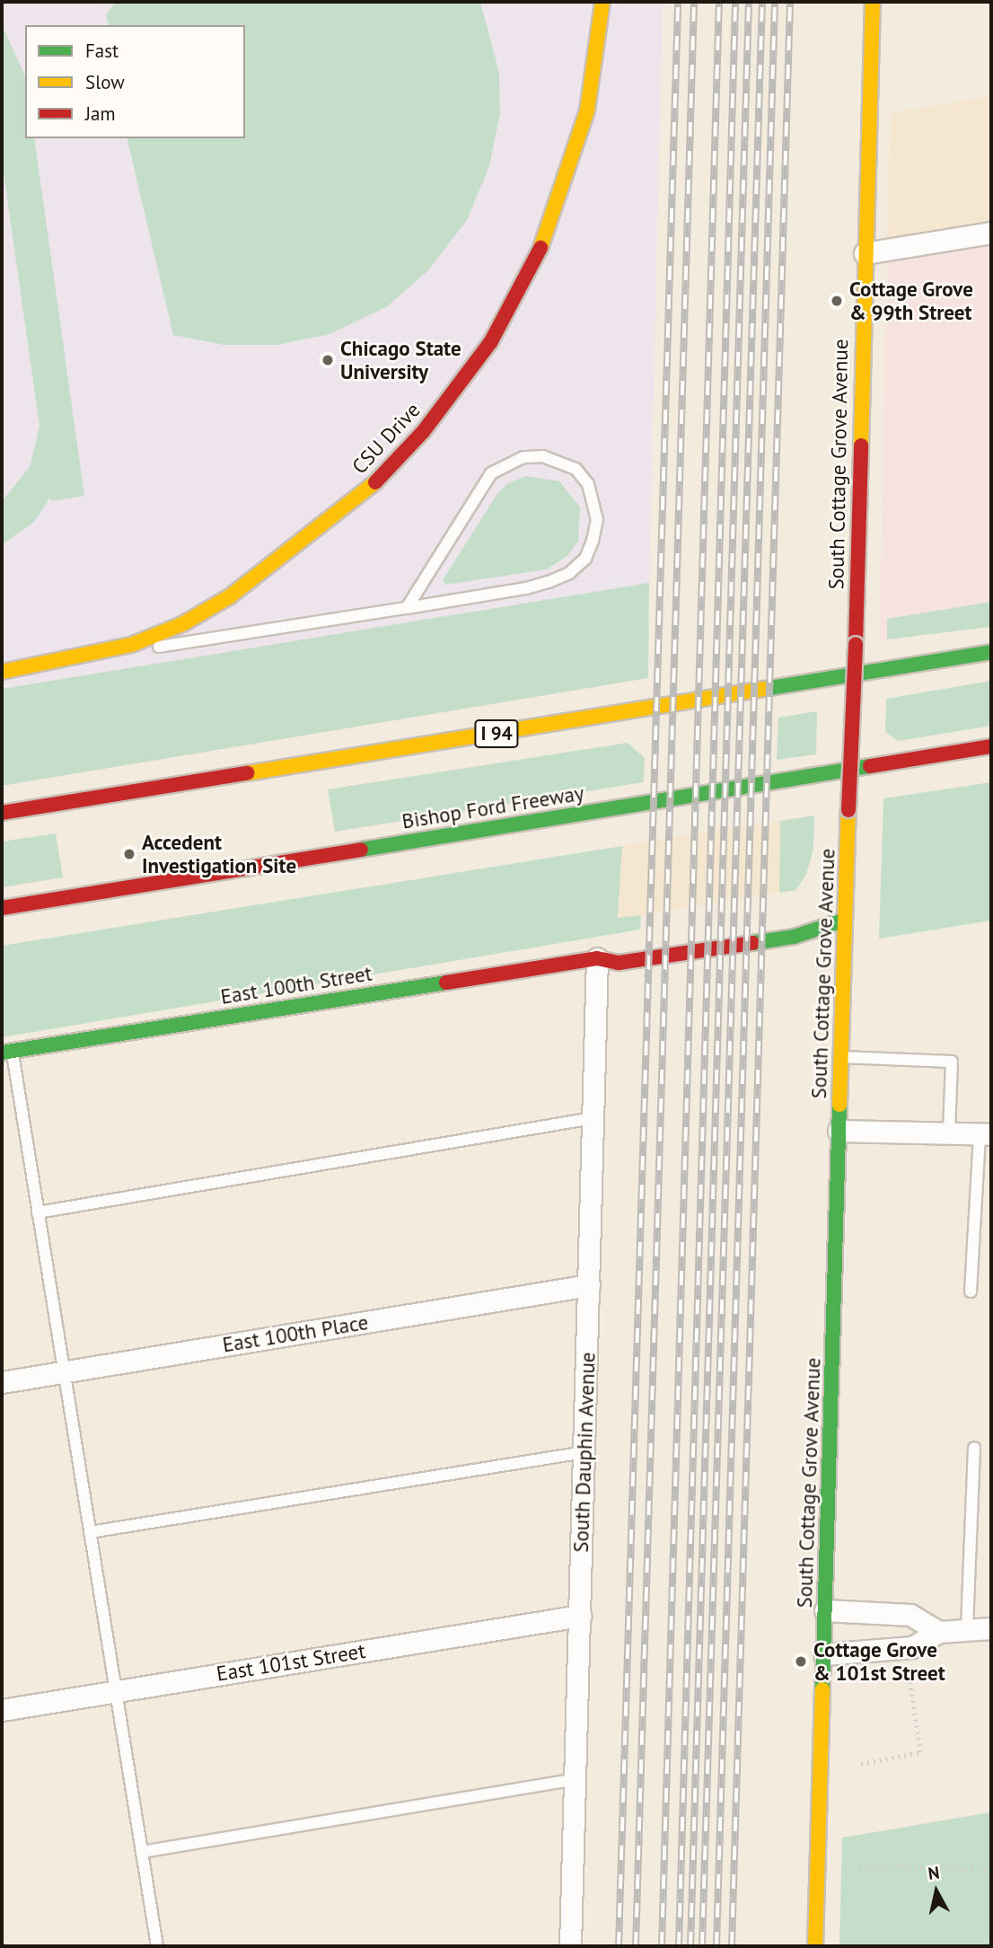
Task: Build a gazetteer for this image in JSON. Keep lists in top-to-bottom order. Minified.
{"streets":{"main road":["CSU Drive","South Cottage Grove Avenue","I 94","Bishop Ford Freeway","East 100th Street"],"street":["East 100th Place","South Dauphin Avenue","East 101st Street"]},"crossings":[["South Cottage Grove Avenue","East 100th Street"],["East 100th Street","South Dauphin Avenue"],["East 100th Place","South Dauphin Avenue"],["South Dauphin Avenue","East 101st Street"]],"places":["Cottage Grove & 99th Street","Chicago State University","Accedent Investigation Site","Cottage Grove & 101st Street"],"legend":["Fast","Slow","Jam"],"north":"top"}
